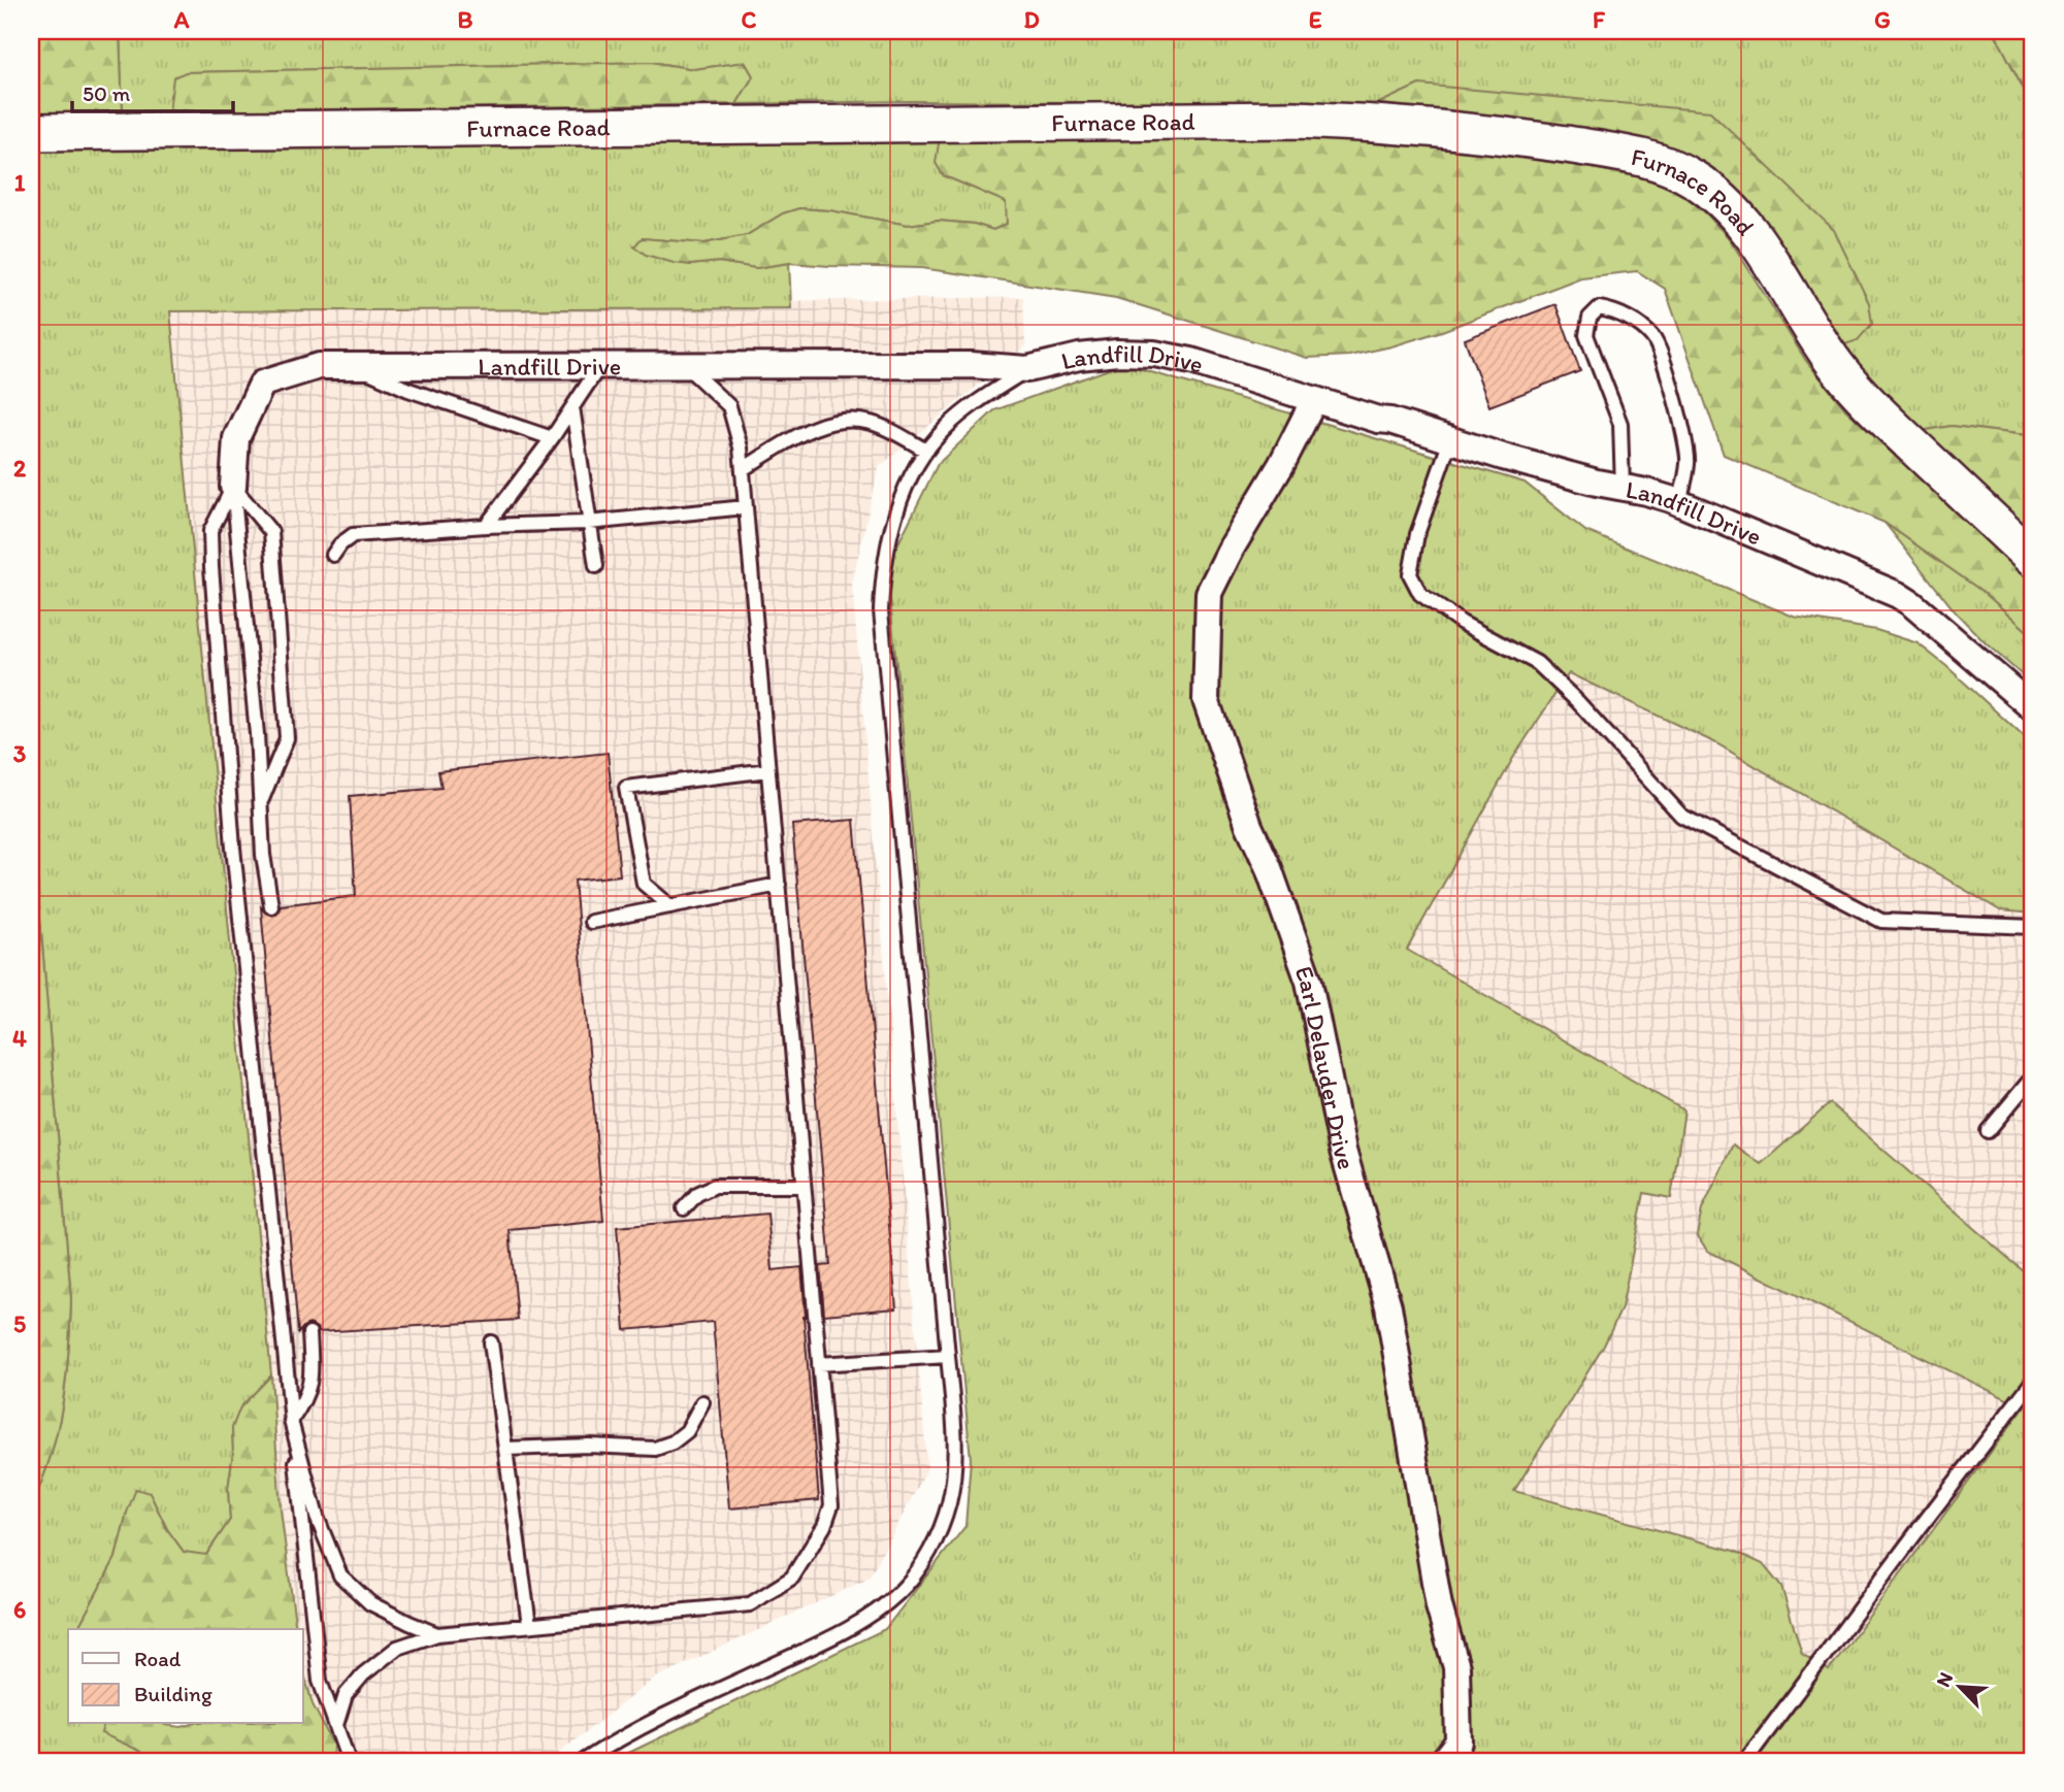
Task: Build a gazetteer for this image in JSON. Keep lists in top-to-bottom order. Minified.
{"streets":{"main road":["Furnace Road"],"street":["Landfill Drive","Earl Delauder Drive"]},"crossings":[["Landfill Drive","Earl Delauder Drive"]],"legend":["Road","Building"],"scale_bar":"50 m","north":"top left","grid":{"columns":["A","B","C","D","E","F","G"],"rows":["1","2","3","4","5","6"]}}
